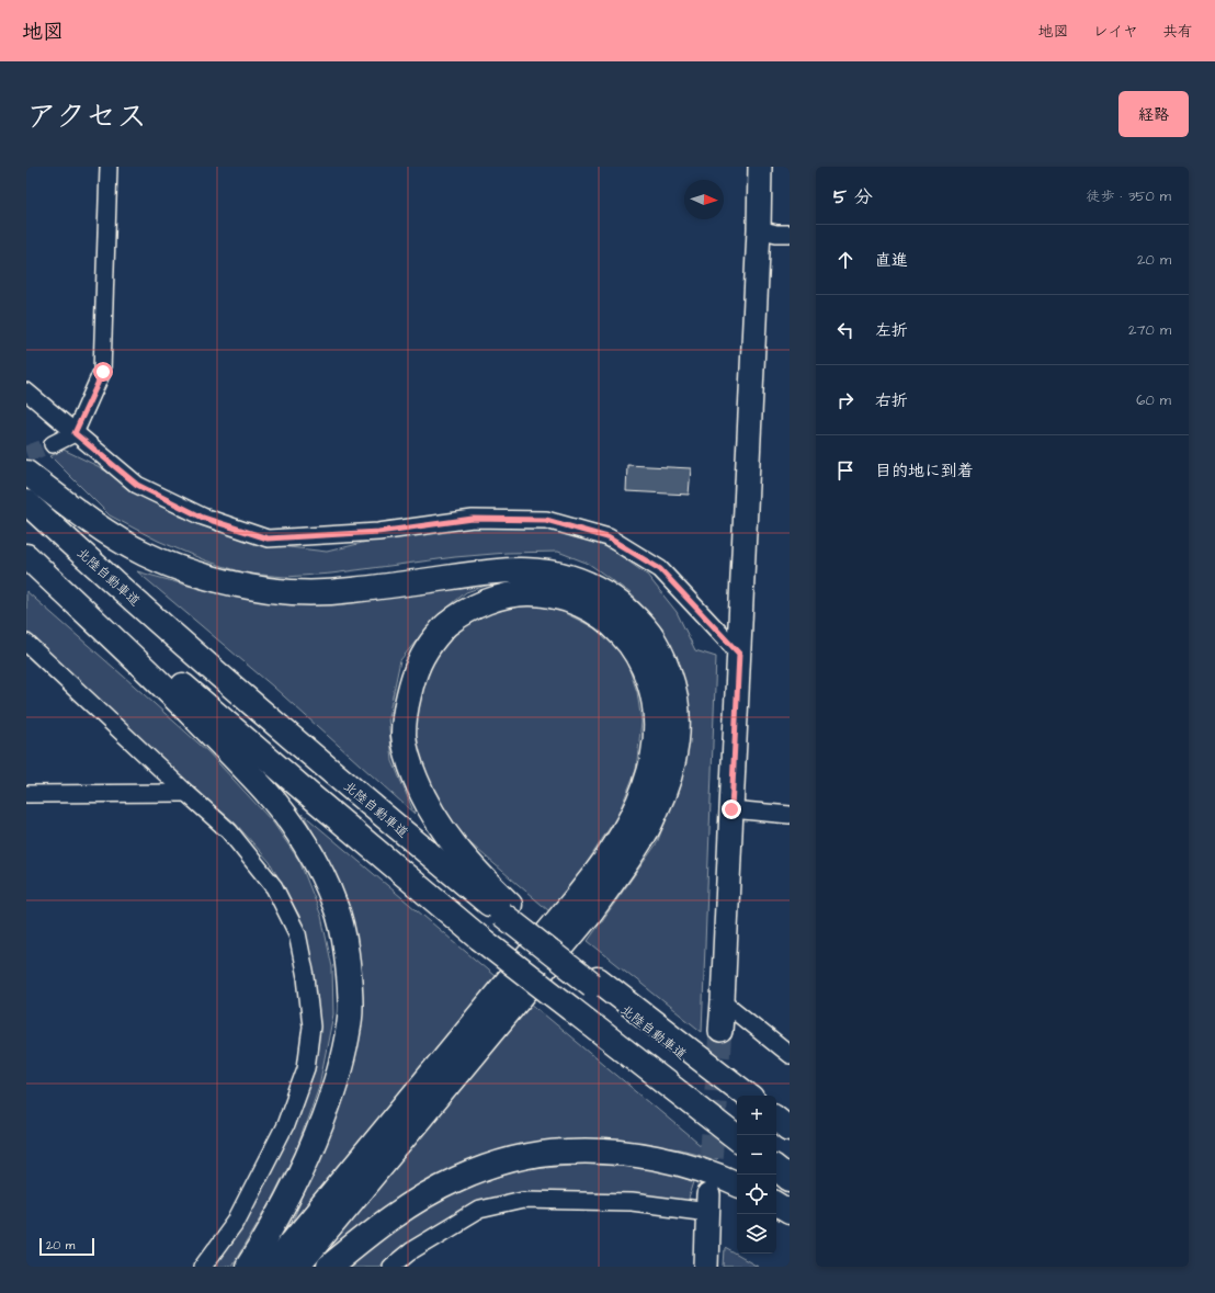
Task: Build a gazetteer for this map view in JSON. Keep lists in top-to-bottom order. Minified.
{"streets":{"highway":["北陸自動車道"]},"scale_bar":"20 m","north":"right","page":{"header":"地図","nav":["地図","レイヤ","共有"],"title":"アクセス","buttons":"経路","heading":["5 分","徒歩 · 350 m"],"list":[["直進","20 m"],["左折","270 m"],["右折","60 m"],"目的地に到着"],"map_buttons":["+","−"],"scale":"20 m"}}
